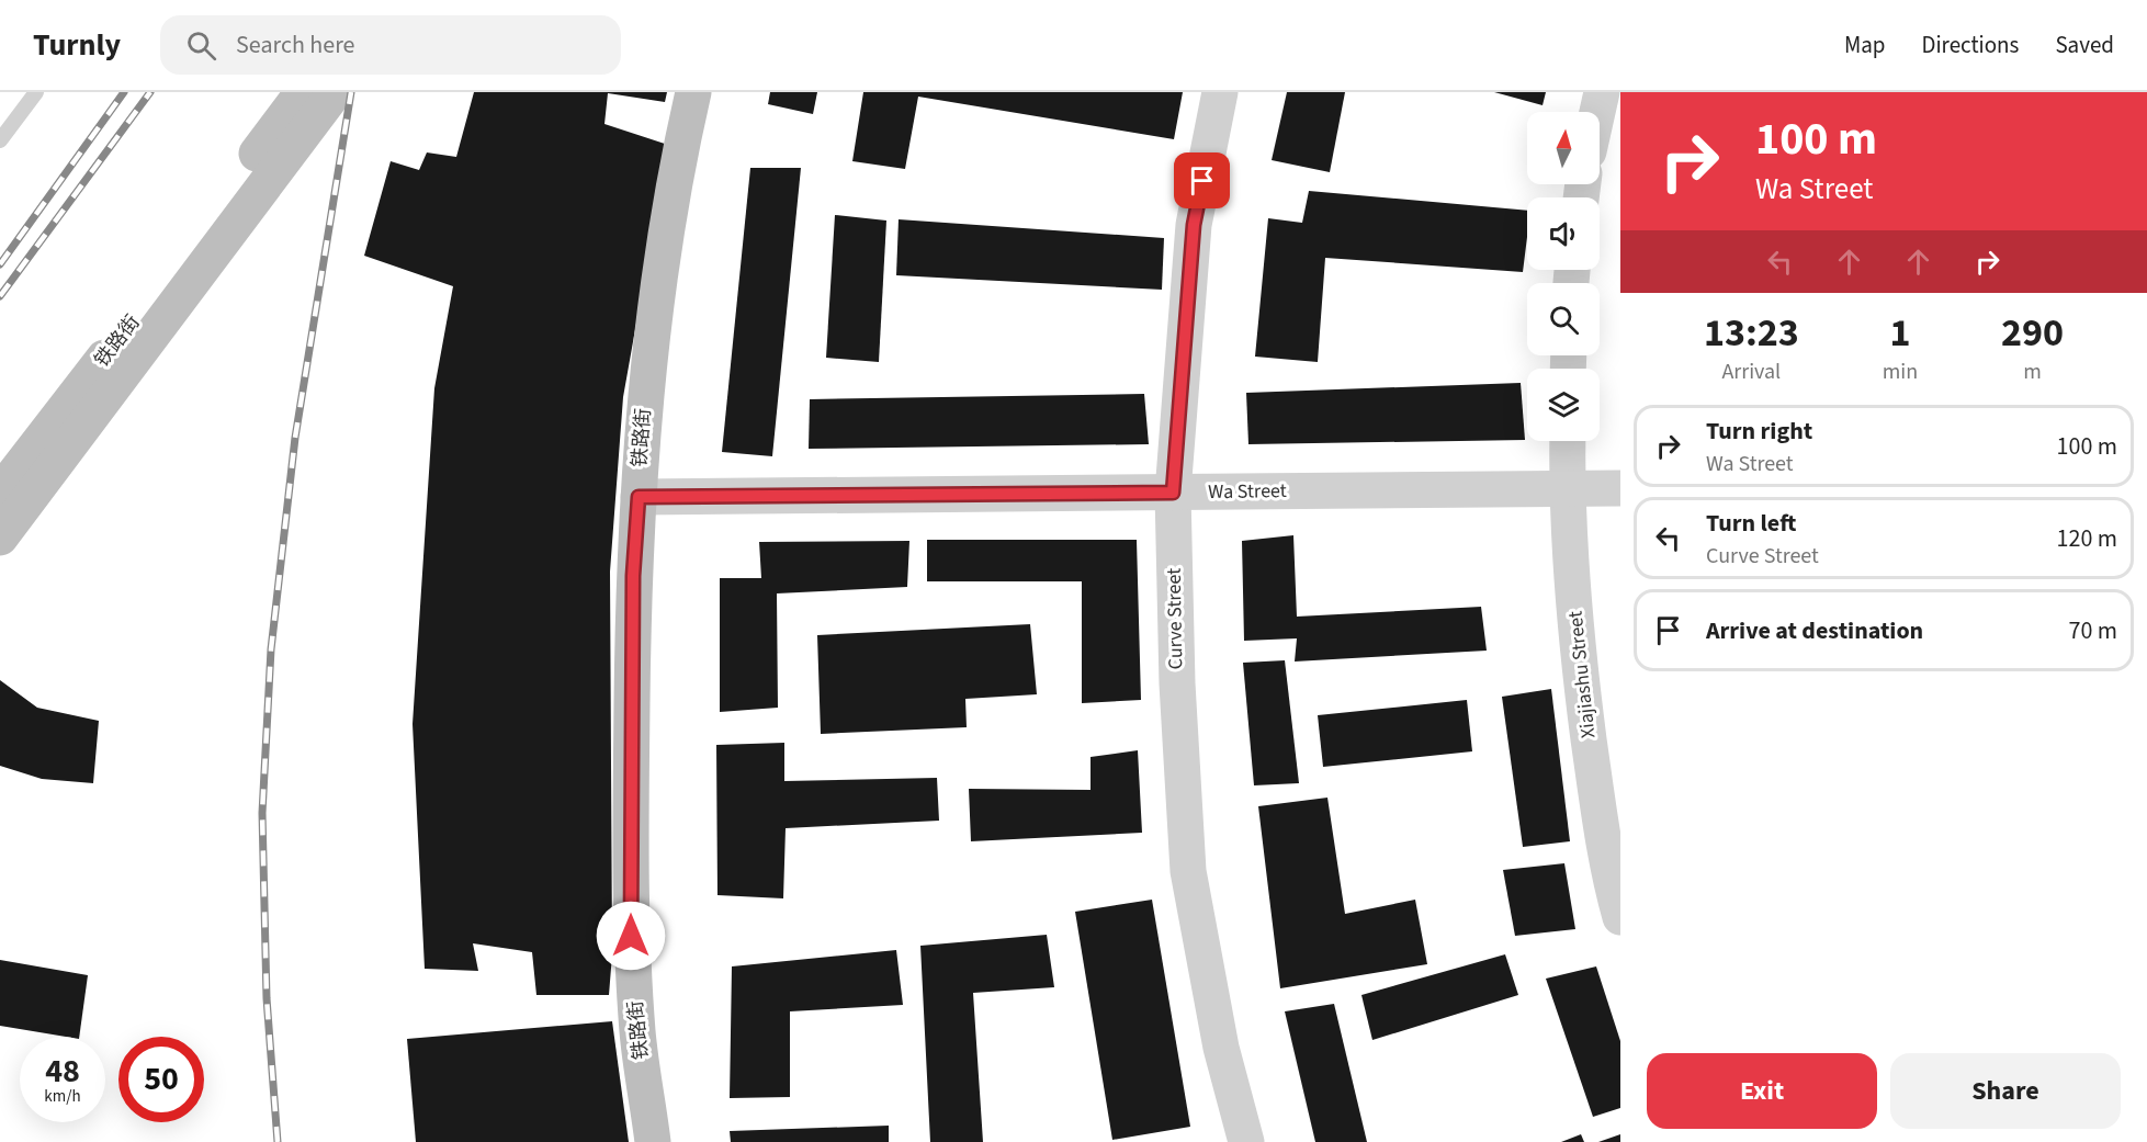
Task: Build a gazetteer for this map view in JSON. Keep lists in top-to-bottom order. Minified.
{"streets":{"main road":["铁路街"],"street":["Wa Street","Curve Street","Xiajiashu Street"]},"crossings":[["铁路街","Wa Street"],["Wa Street","Curve Street"],["Wa Street","Xiajiashu Street"]],"north":"top","page":{"header":"Turnly","search":"Search here","nav":["Map","Directions","Saved"],"turn":["100 m","Wa Street"],"eta":["13:23","Arrival","1","min","290","m"],"list":[{"name":"Turn right","note":"Wa Street","value":"100 m"},{"name":"Turn left","note":"Curve Street","value":"120 m"},{"name":"Arrive at destination","value":"70 m"}],"speed":"48 km/h","limit":"50","buttons":["Exit","Share"]}}
